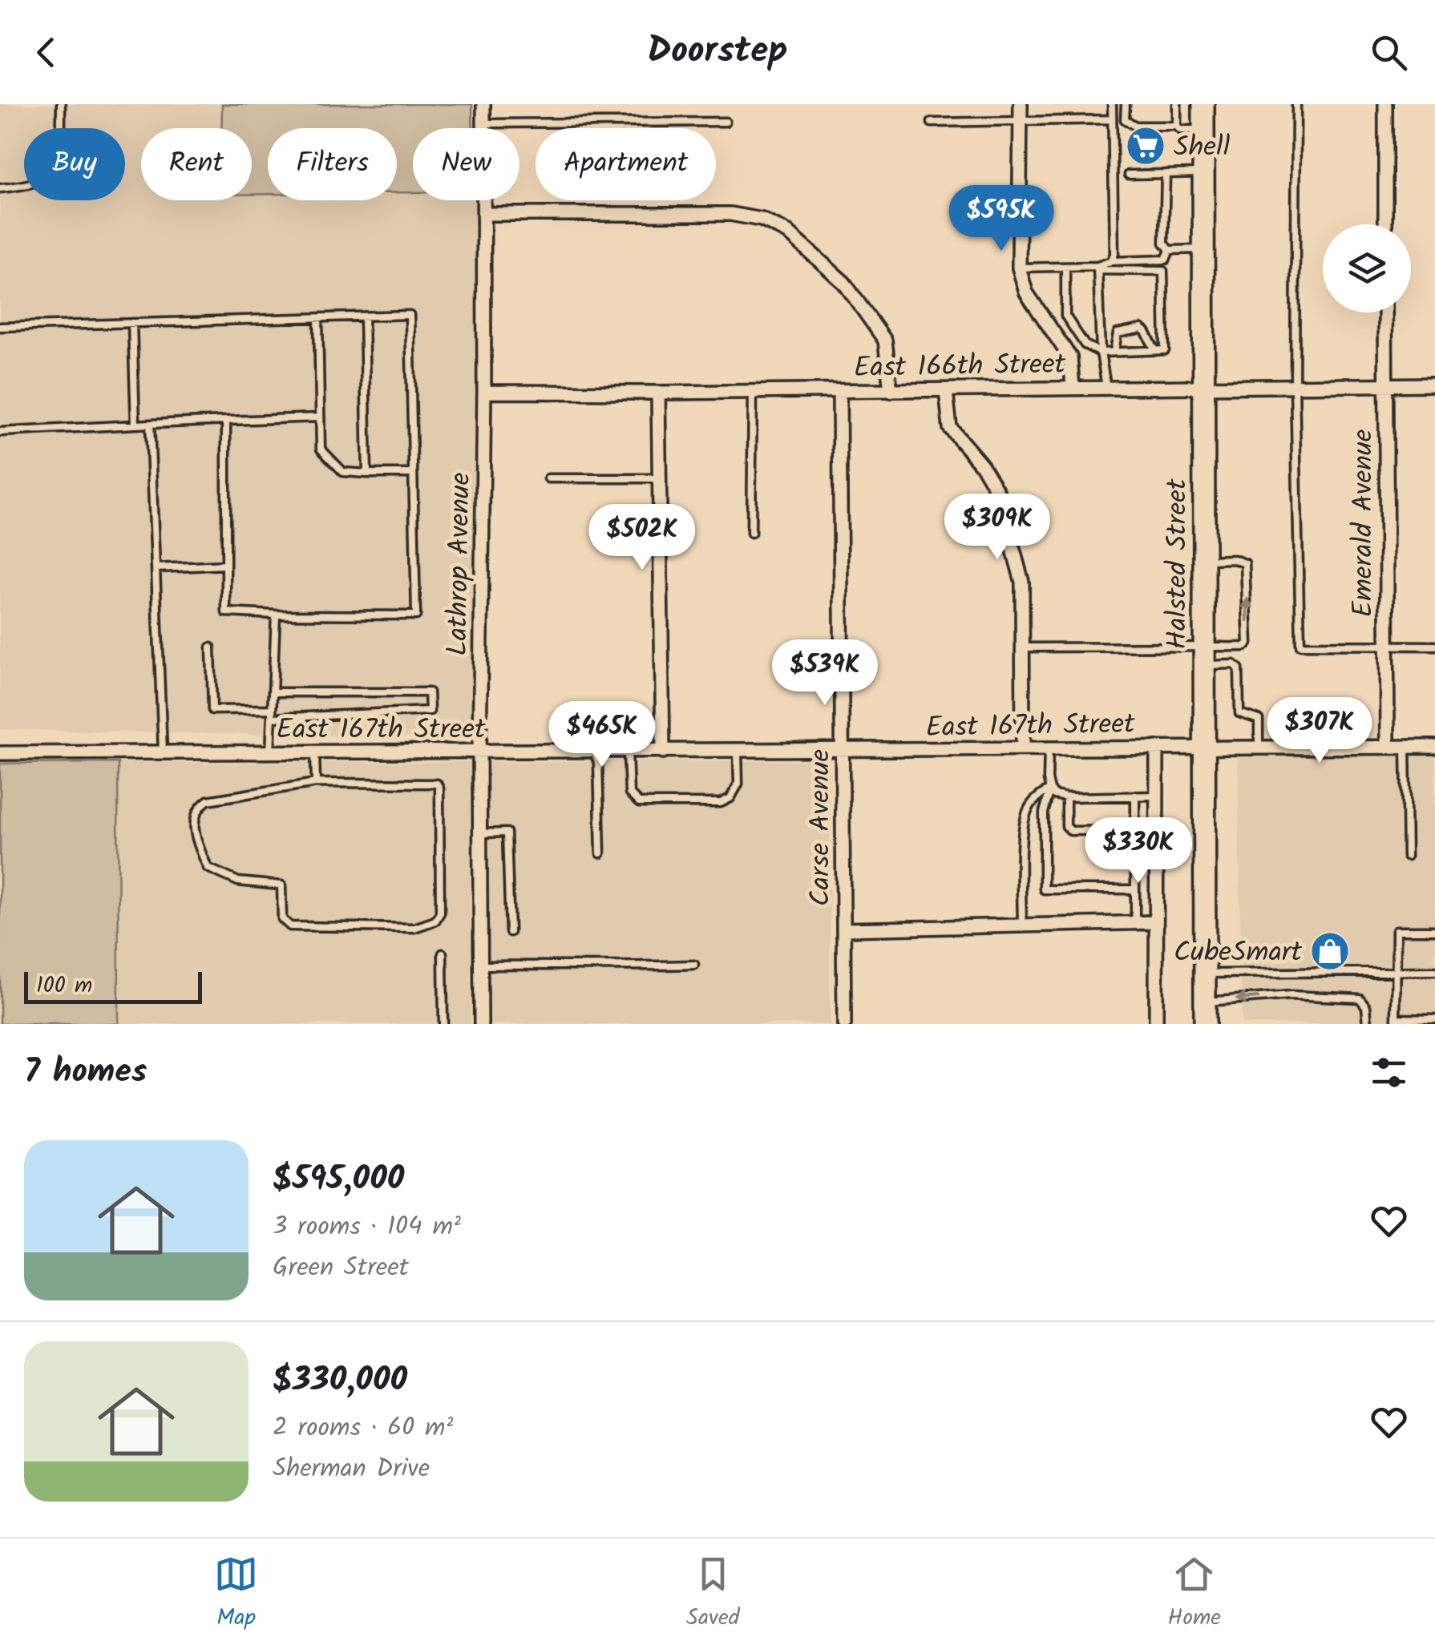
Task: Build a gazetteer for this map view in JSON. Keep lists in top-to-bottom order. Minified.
{"streets":{"main road":["Halsted Street"],"street":["East 166th Street","Emerald Avenue","Lathrop Avenue","East 167th Street","Carse Avenue"]},"crossings":[["East 166th Street","Emerald Avenue"],["East 166th Street","Lathrop Avenue"],["East 166th Street","Halsted Street"],["East 166th Street","Carse Avenue"],["Emerald Avenue","East 167th Street"],["Lathrop Avenue","East 167th Street"],["Halsted Street","East 167th Street"],["East 167th Street","Carse Avenue"]],"places":{"supermarket":["Shell"],"shop":["CubeSmart"]},"scale_bar":"100 m","page":{"header":"Doorstep","chip":["Buy","Rent","Filters","New","Apartment"],"price":["$595K","$309K","$502K","$539K","$307K","$465K","$330K"],"scale":"100 m","heading":"7 homes","list":[{"name":"$595,000","note":"3 rooms · 104 m² · Green Street"},{"name":"$330,000","note":"2 rooms · 60 m² · Sherman Drive"}],"tabs":["Map","Saved","Home"]}}
